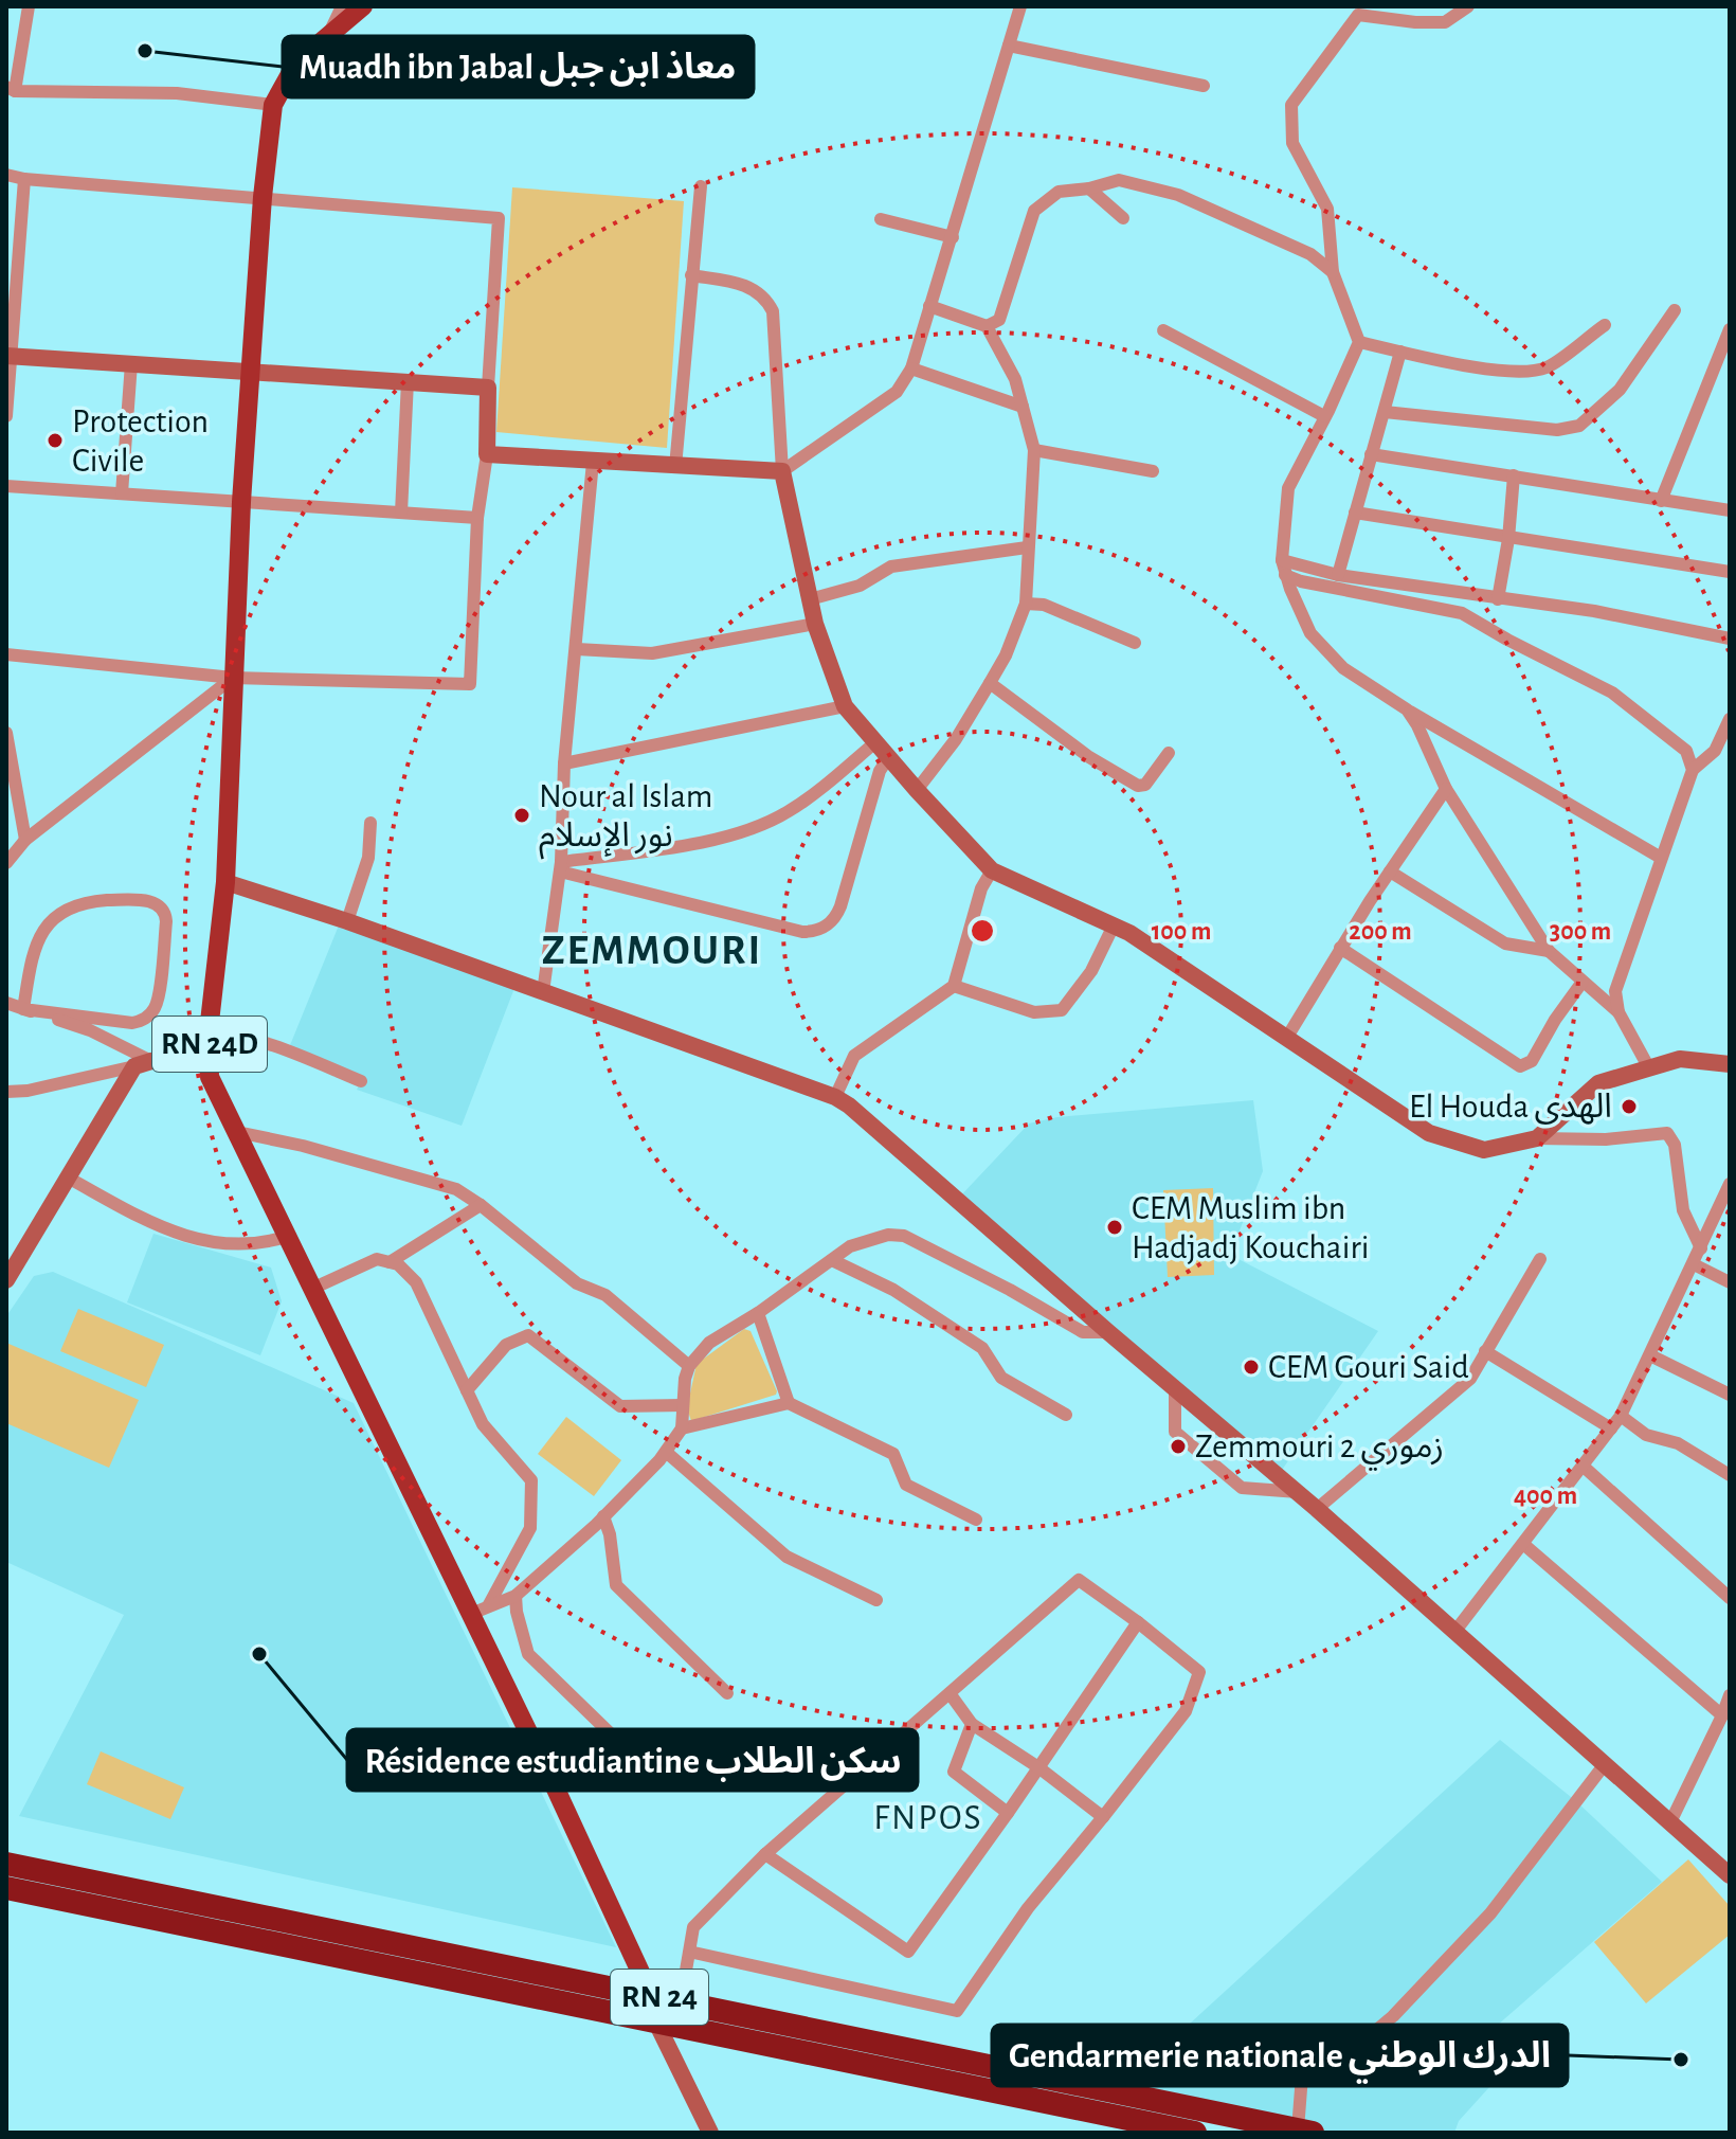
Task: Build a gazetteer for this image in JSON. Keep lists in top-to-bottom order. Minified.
{"streets":{"highway":["RN 24"],"main road":["RN 24D"]},"crossings":[["RN 24D","RN 24"]],"districts":["ZEMMOURI","FNPOS"],"places":["Muadh ibn Jabal معاذ ابن جبل","Protection Civile","Nour al Islam نور الإسلام","El Houda الهدى","CEM Muslim ibn Hadjadj Kouchairi","CEM Gouri Said","Zemmouri 2 زموري","Résidence estudiantine سكن الطلاب","Gendarmerie nationale الدرك الوطني"],"rings":["100 m","200 m","300 m","400 m"]}
